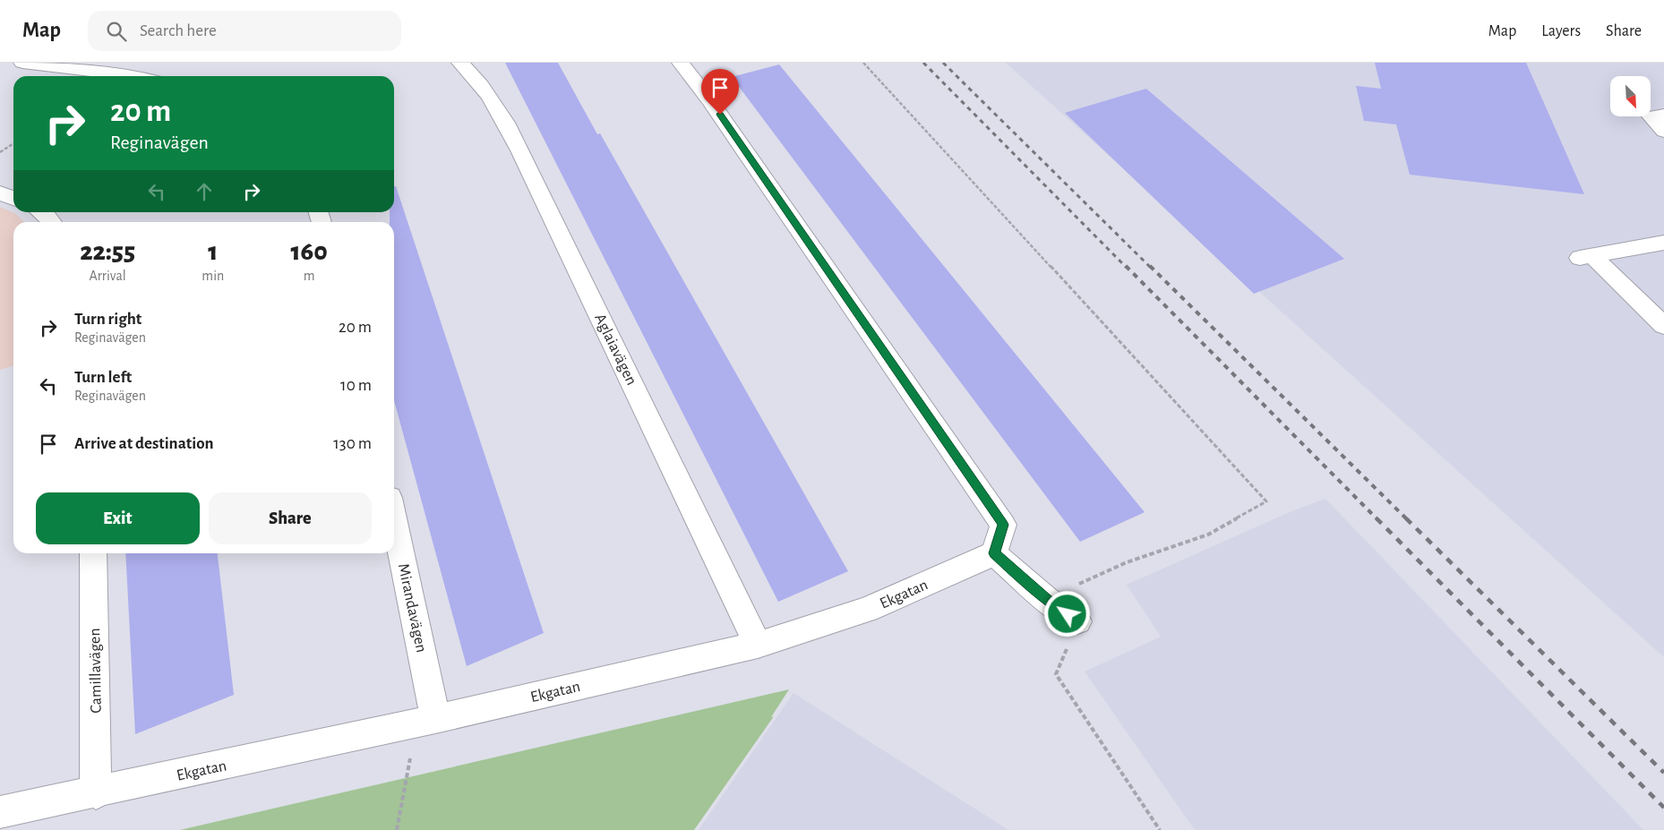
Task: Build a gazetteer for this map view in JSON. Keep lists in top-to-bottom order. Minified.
{"streets":{"street":["Aglaiavägen","Ekgatan","Mirandavägen","Camillavägen"]},"crossings":[["Aglaiavägen","Ekgatan"],["Ekgatan","Mirandavägen"],["Ekgatan","Camillavägen"]],"north":"bottom right","page":{"header":"Map","search":"Search here","nav":["Map","Layers","Share"],"turn":["20 m","Reginavägen"],"eta":["22:55","Arrival","1","min","160","m"],"list":[{"name":"Turn right","note":"Reginavägen","value":"20 m"},{"name":"Turn left","note":"Reginavägen","value":"10 m"},{"name":"Arrive at destination","value":"130 m"}],"buttons":["Exit","Share"]}}
